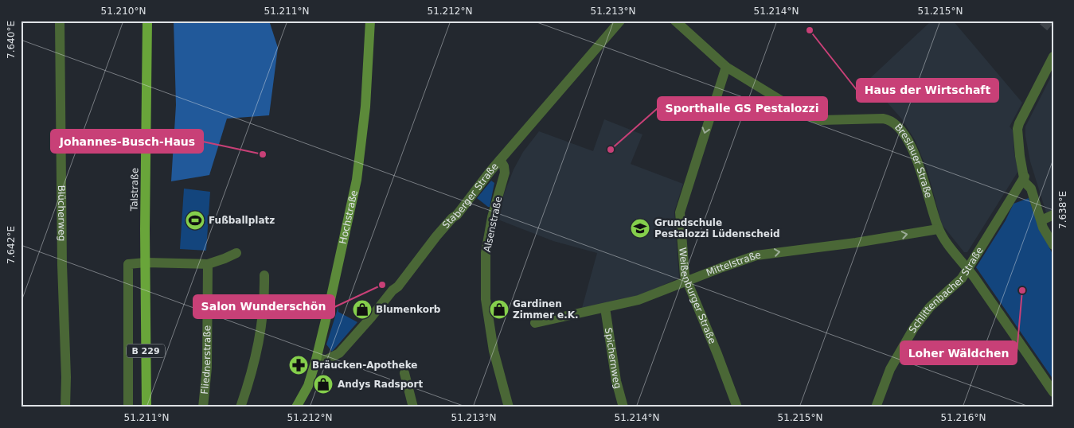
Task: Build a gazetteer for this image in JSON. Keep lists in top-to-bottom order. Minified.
{"streets":{"main road":["Talstraße","Hochstraße","B 229"],"street":["Breslauer Straße","Staberger Straße","Blücherweg","Alsenstraße","Mittelstraße","Schlittenbacher Straße","Weißenburger Straße","Spichernweg","Fliednerstraße"]},"crossings":[["Breslauer Straße","Mittelstraße"],["Breslauer Straße","Schlittenbacher Straße"],["Breslauer Straße","Weißenburger Straße"],["Staberger Straße","Hochstraße"],["Staberger Straße","Alsenstraße"],["Mittelstraße","Weißenburger Straße"],["Mittelstraße","Spichernweg"]],"one_way":["Mittelstraße","Weißenburger Straße"],"places":{"other":["Haus der Wirtschaft","Sporthalle GS Pestalozzi","Johannes-Busch-Haus","Salon Wunderschön","Loher Wäldchen"],"sports":["Fußballplatz"],"school or university":["Grundschule Pestalozzi Lüdenscheid"],"shop":["Blumenkorb","Gardinen Zimmer e.K.","Andys Radsport"],"pharmacy":["Bräucken-Apotheke"]},"coordinates":["51.210°N","51.211°N","51.212°N","51.213°N","51.214°N","51.215°N","7.640°E","7.638°E","7.642°E","51.216°N"]}
